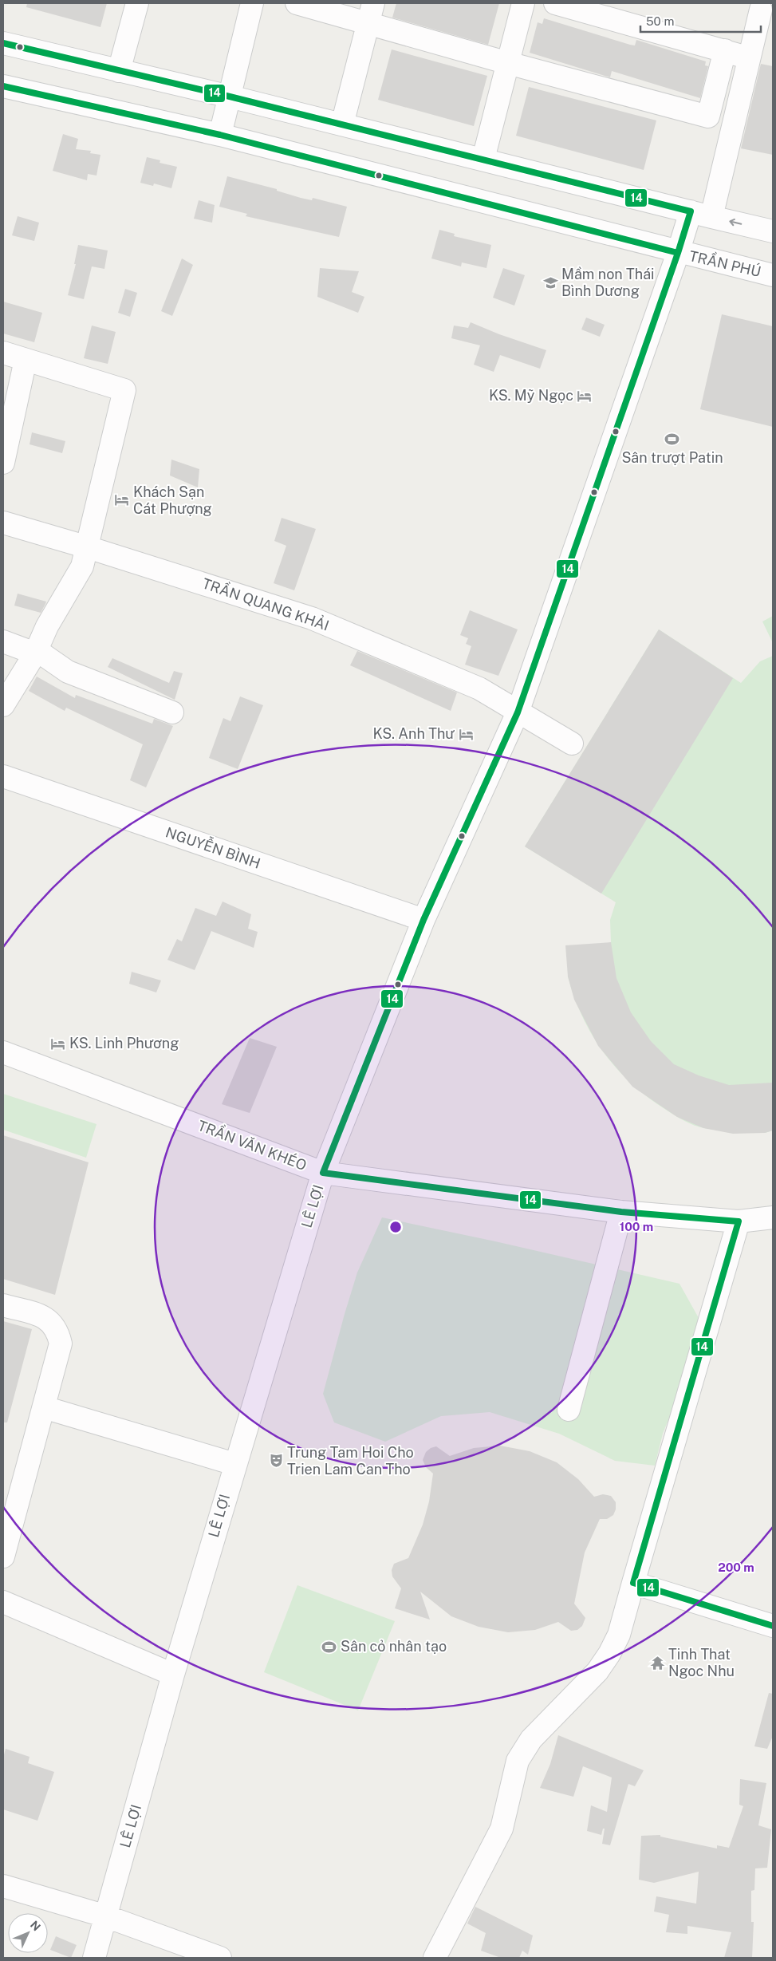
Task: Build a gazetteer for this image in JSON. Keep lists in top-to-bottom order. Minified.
{"streets":{"street":["TRẦN PHÚ","TRẦN QUANG KHẢI","NGUYỄN BÌNH","TRẦN VĂN KHÉO","LÊ LỢI"]},"crossings":[["TRẦN PHÚ","LÊ LỢI"],["TRẦN QUANG KHẢI","LÊ LỢI"],["NGUYỄN BÌNH","LÊ LỢI"],["TRẦN VĂN KHÉO","LÊ LỢI"]],"places":{"school or university":["Mầm non Thái Bình Dương"],"hotel":["KS. Mỹ Ngọc","Khách Sạn Cát Phượng","KS. Anh Thư","KS. Linh Phương"],"sports":["Sân trượt Patin","Sân cỏ nhân tạo"],"theatre":["Trung Tam Hoi Cho Trien Lam Can Tho"],"temple":["Tinh That Ngoc Nhu"]},"lines":["transit line 14"],"scale_bar":"50 m","north":"top right","rings":["100 m","200 m"]}
